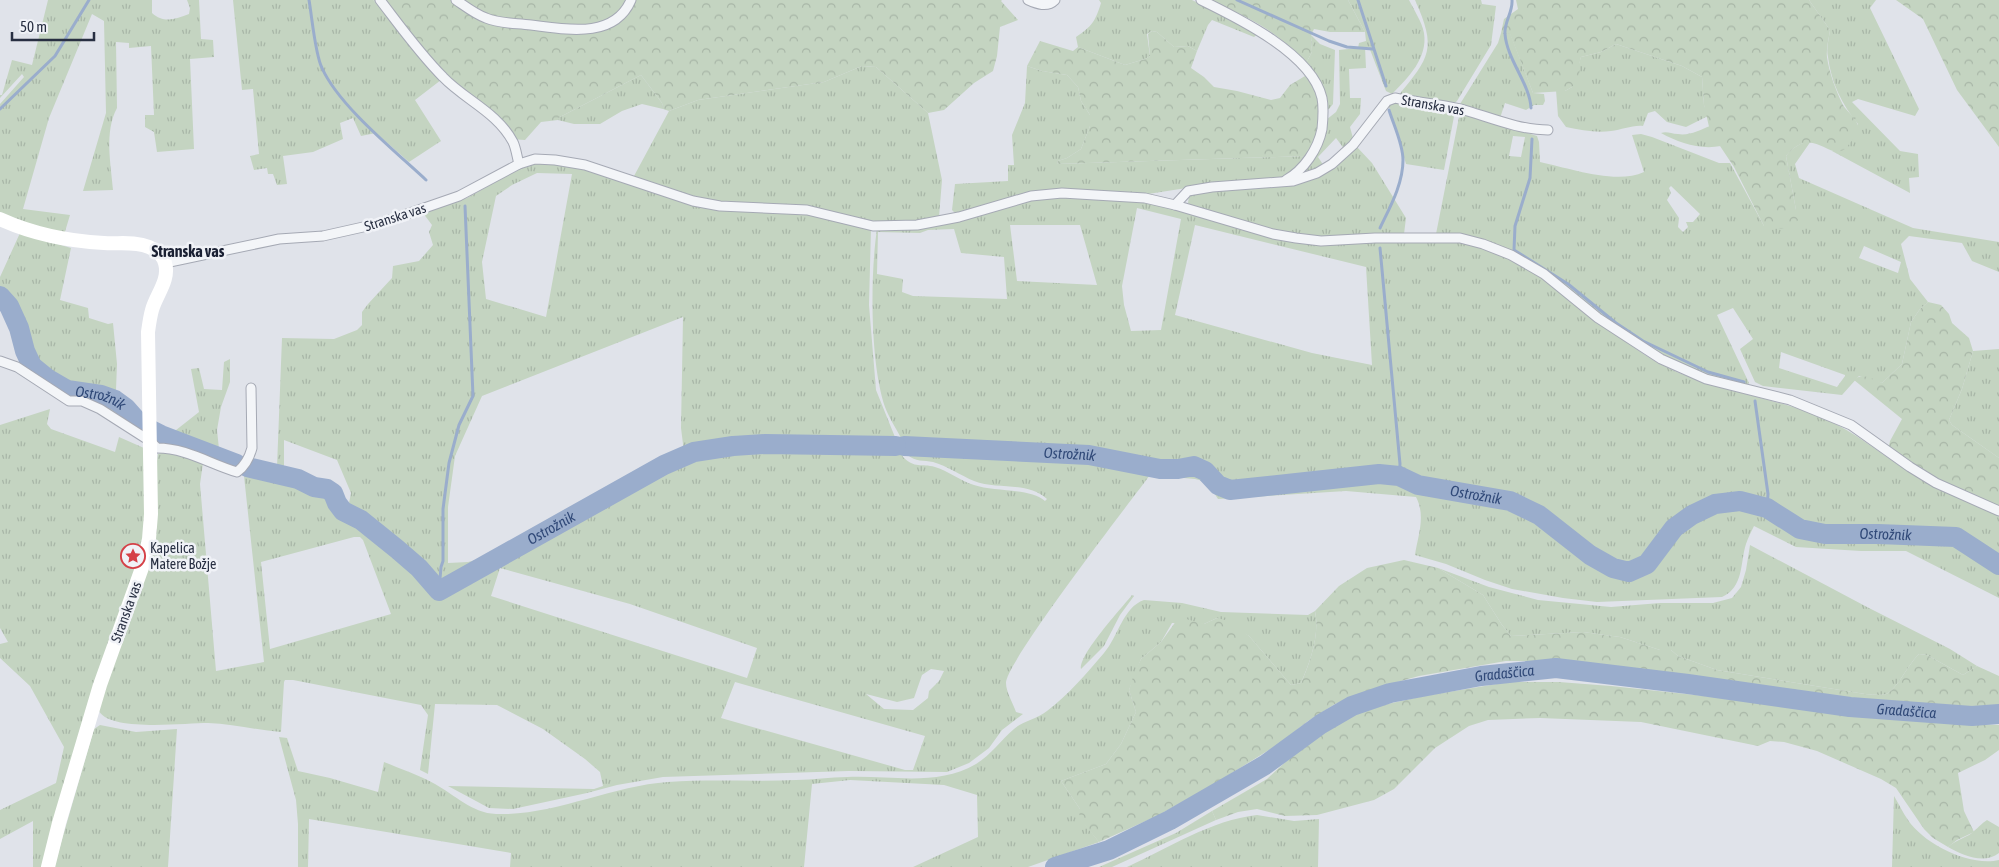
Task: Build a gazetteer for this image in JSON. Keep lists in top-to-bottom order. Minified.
{"streets":{"street":["Stranska vas"]},"districts":["Stranska vas"],"water":["Ostrožnik","Gradaščica"],"places":{"place":["Kapelica Matere Božje"]},"scale_bar":"50 m"}
